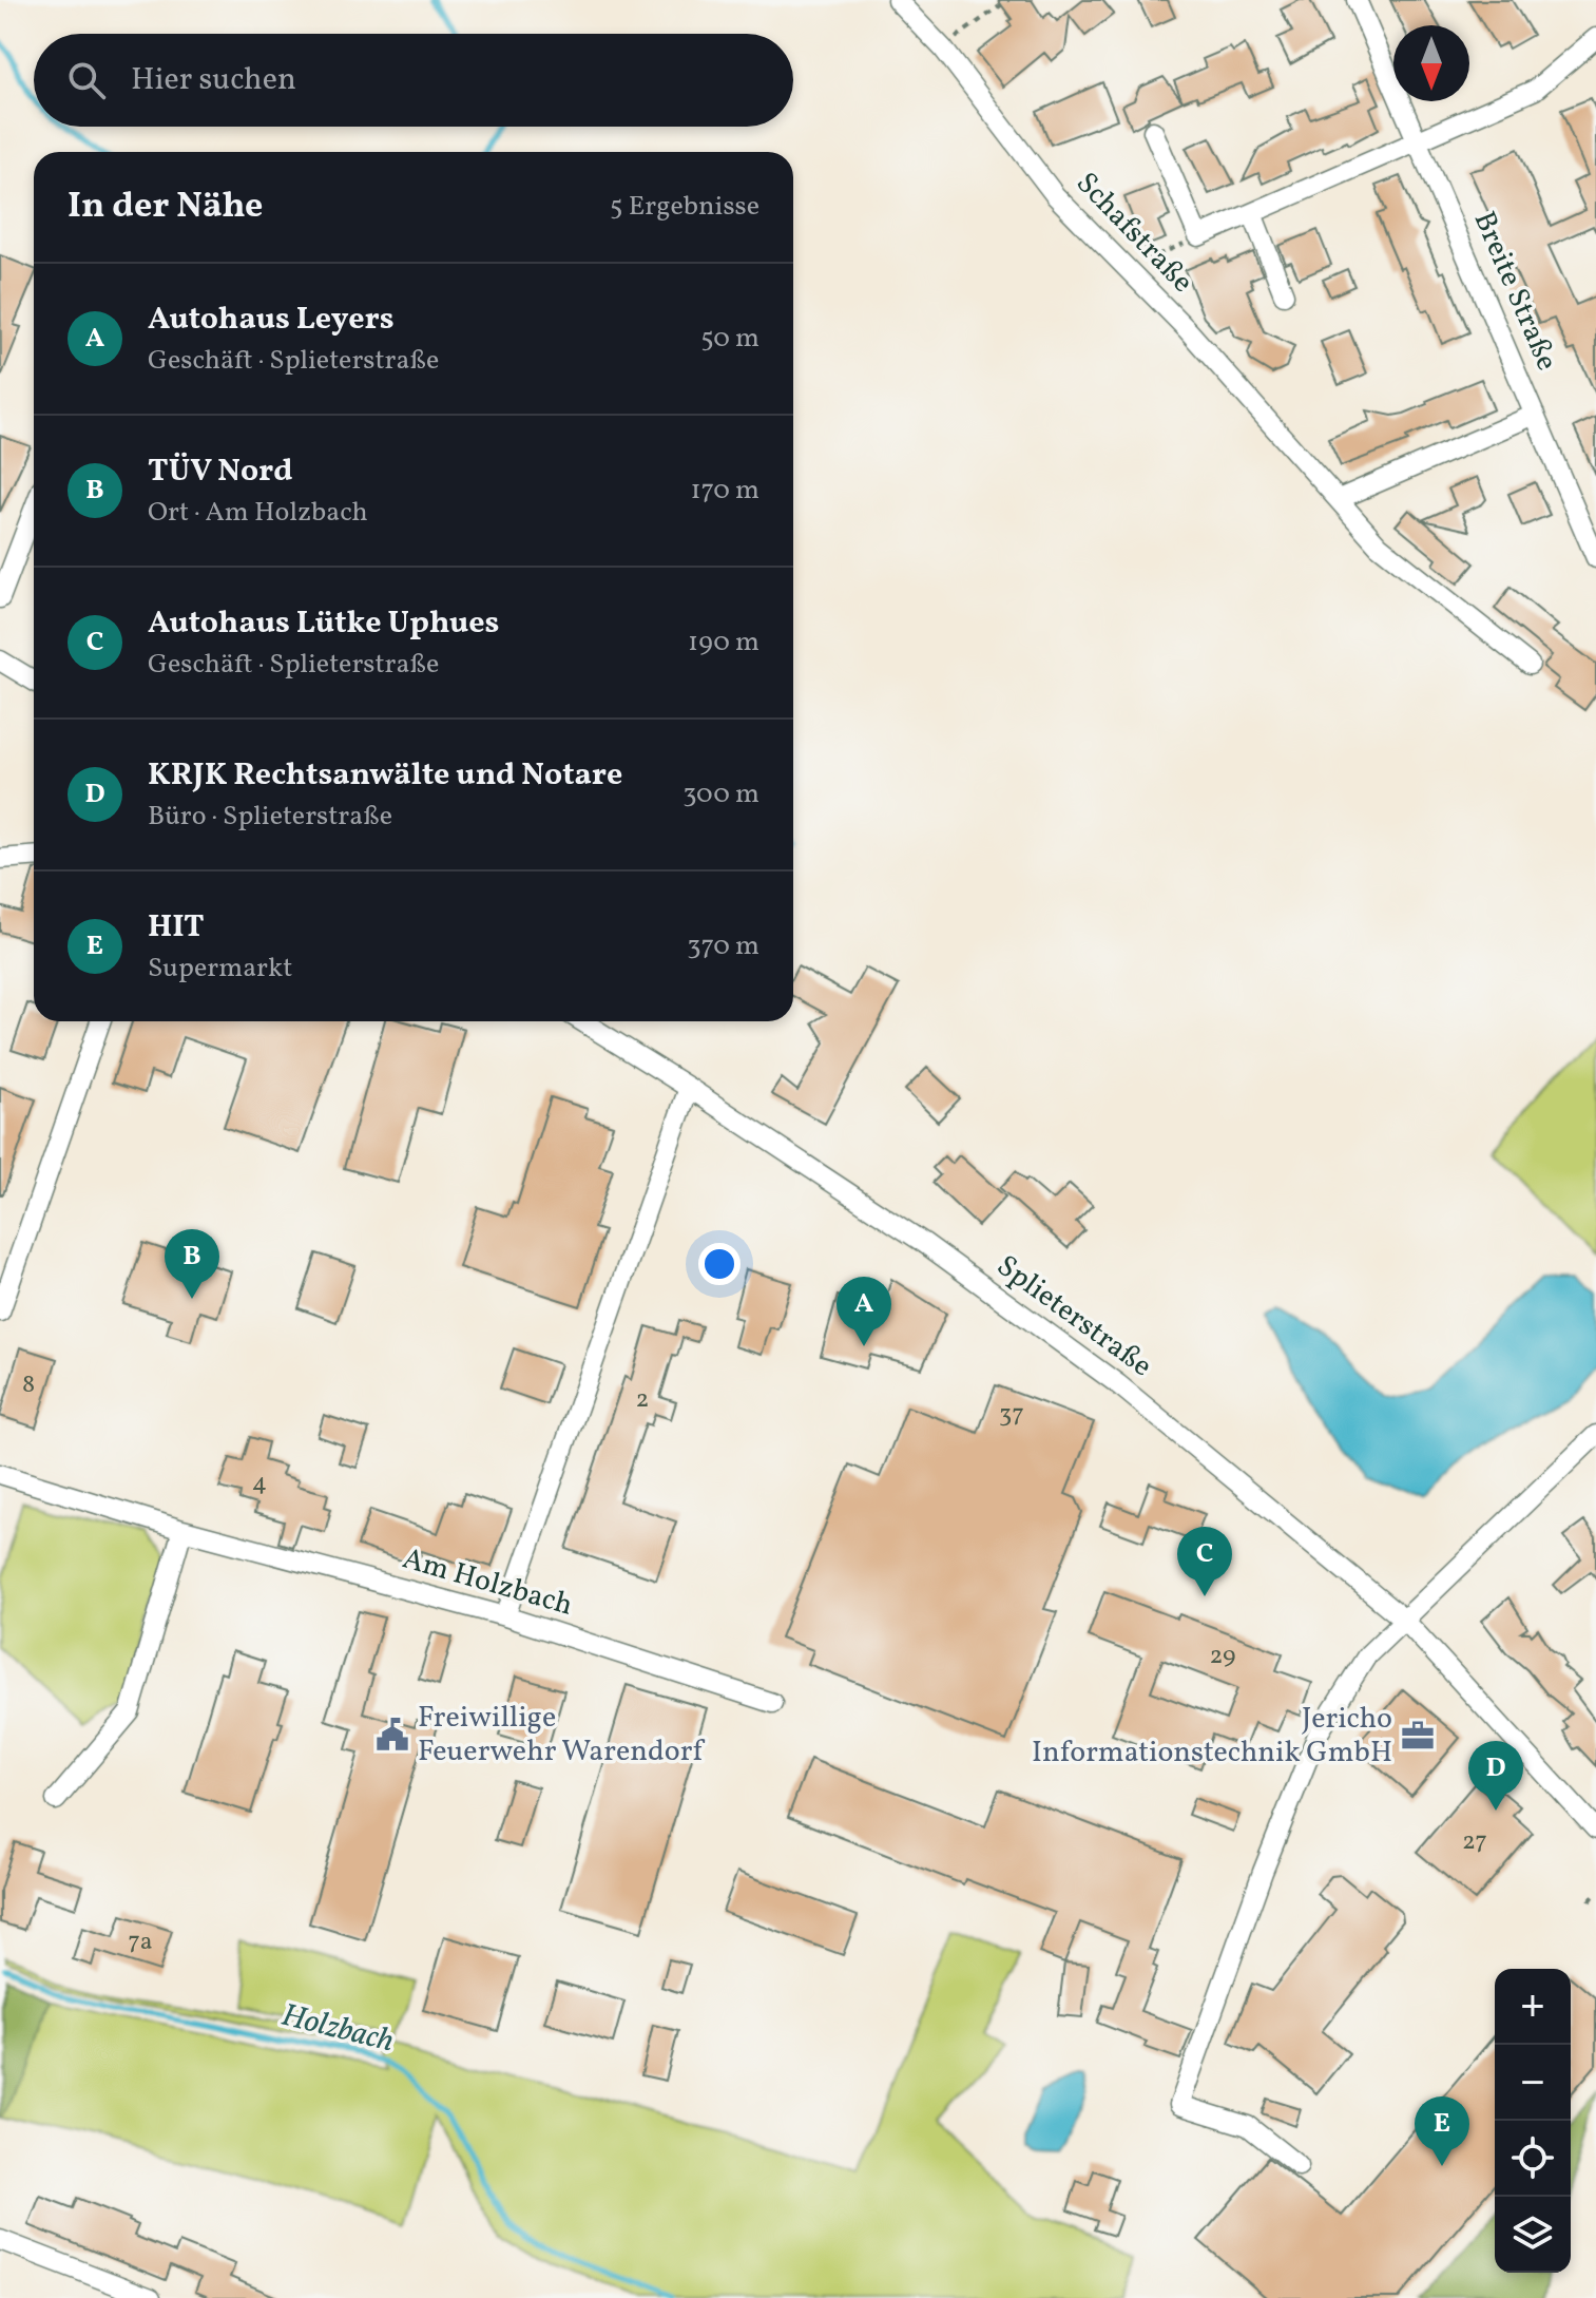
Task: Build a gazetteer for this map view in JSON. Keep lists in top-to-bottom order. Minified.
{"streets":{"street":["Schafstraße","Breite Straße","Splieterstraße","Am Holzbach"]},"water":["Holzbach"],"places":{"public building":["Freiwillige Feuerwehr Warendorf"],"office":["Jericho Informationstechnik GmbH"]},"house_numbers":["8","2","37","4","29","27","7a"],"north":"bottom","page":{"search":"Hier suchen","heading":["In der Nähe","5 Ergebnisse"],"list":[{"mark":"A","name":"Autohaus Leyers","note":"Geschäft · Splieterstraße","value":"50 m"},{"mark":"B","name":"TÜV Nord","note":"Ort · Am Holzbach","value":"170 m"},{"mark":"C","name":"Autohaus Lütke Uphues","note":"Geschäft · Splieterstraße","value":"190 m"},{"mark":"D","name":"KRJK Rechtsanwälte und Notare","note":"Büro · Splieterstraße","value":"300 m"},{"mark":"E","name":"HIT","note":"Supermarkt","value":"370 m"}],"pins":["B","A","C","D","E"],"map_buttons":["+","−"]}}
